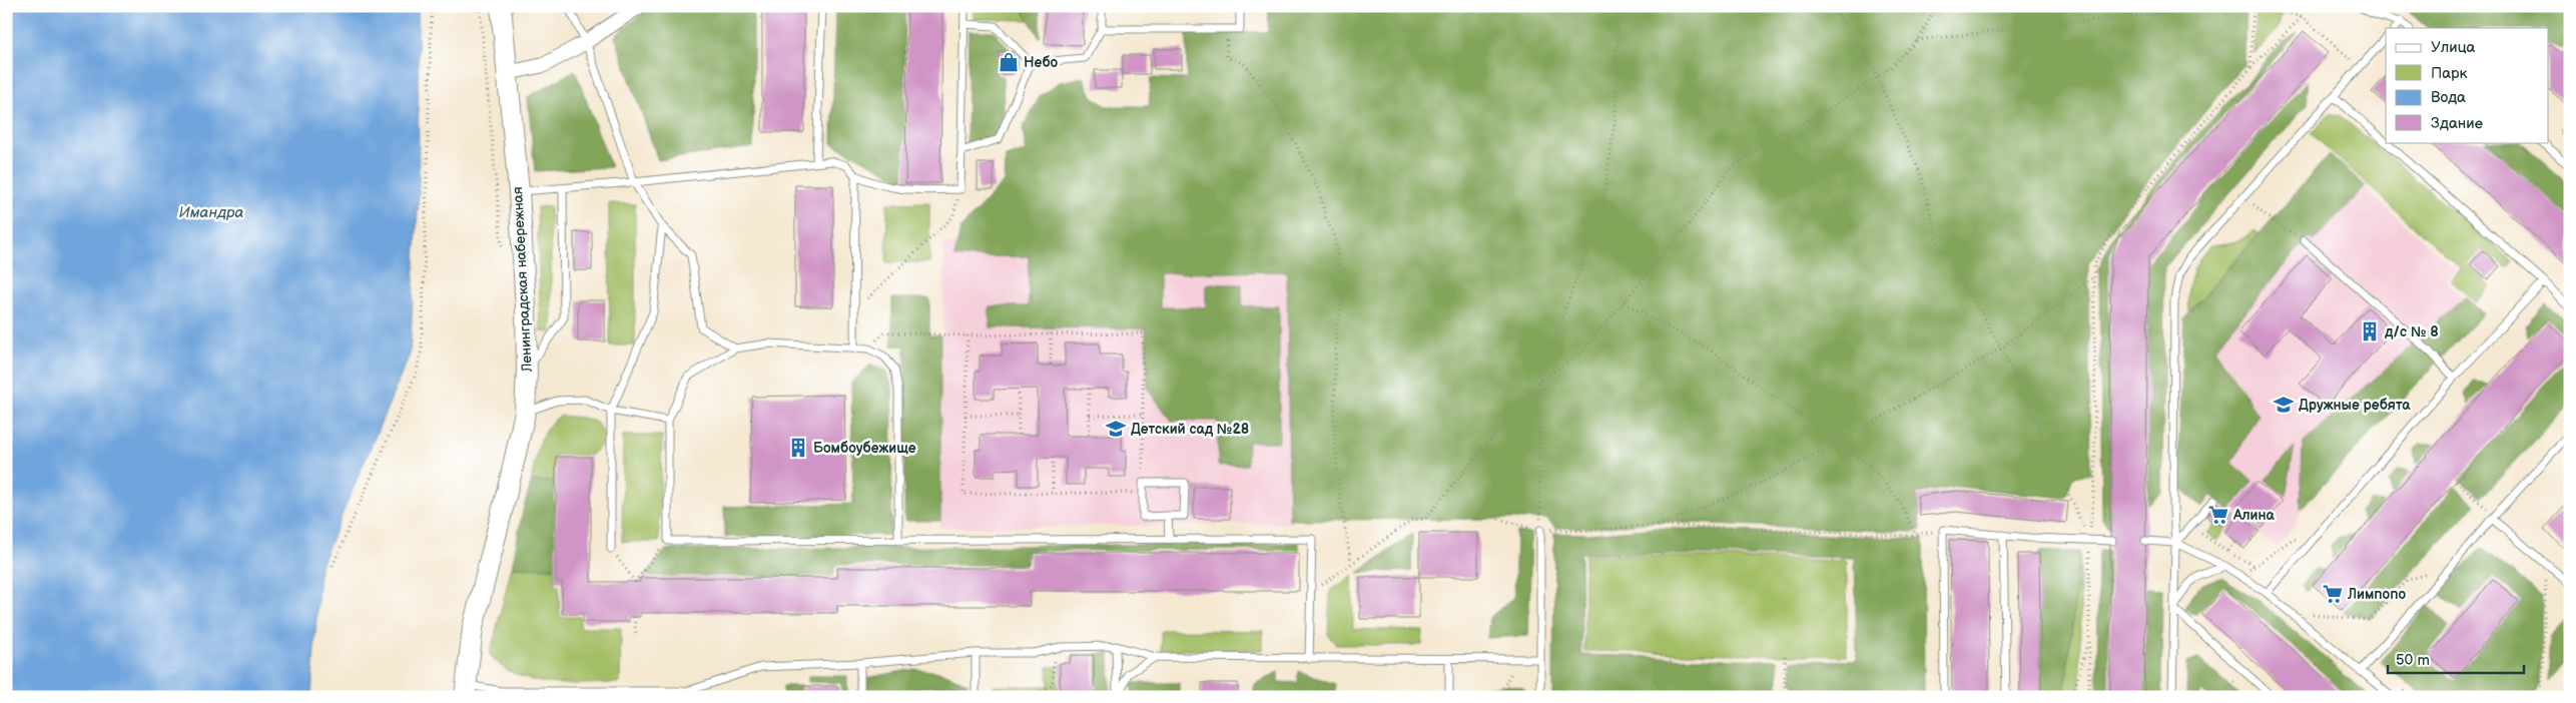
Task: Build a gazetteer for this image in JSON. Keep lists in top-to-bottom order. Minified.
{"streets":{"main road":["Ленинградская набережная"]},"water":["Имандра"],"places":{"shop":["Небо"],"building":["д/с № 8","Бомбоубежище"],"school or university":["Дружные ребята","Детский сад №28"],"supermarket":["Алина","Лимпопо"]},"legend":["Улица","Парк","Вода","Здание"],"scale_bar":"50 m"}
